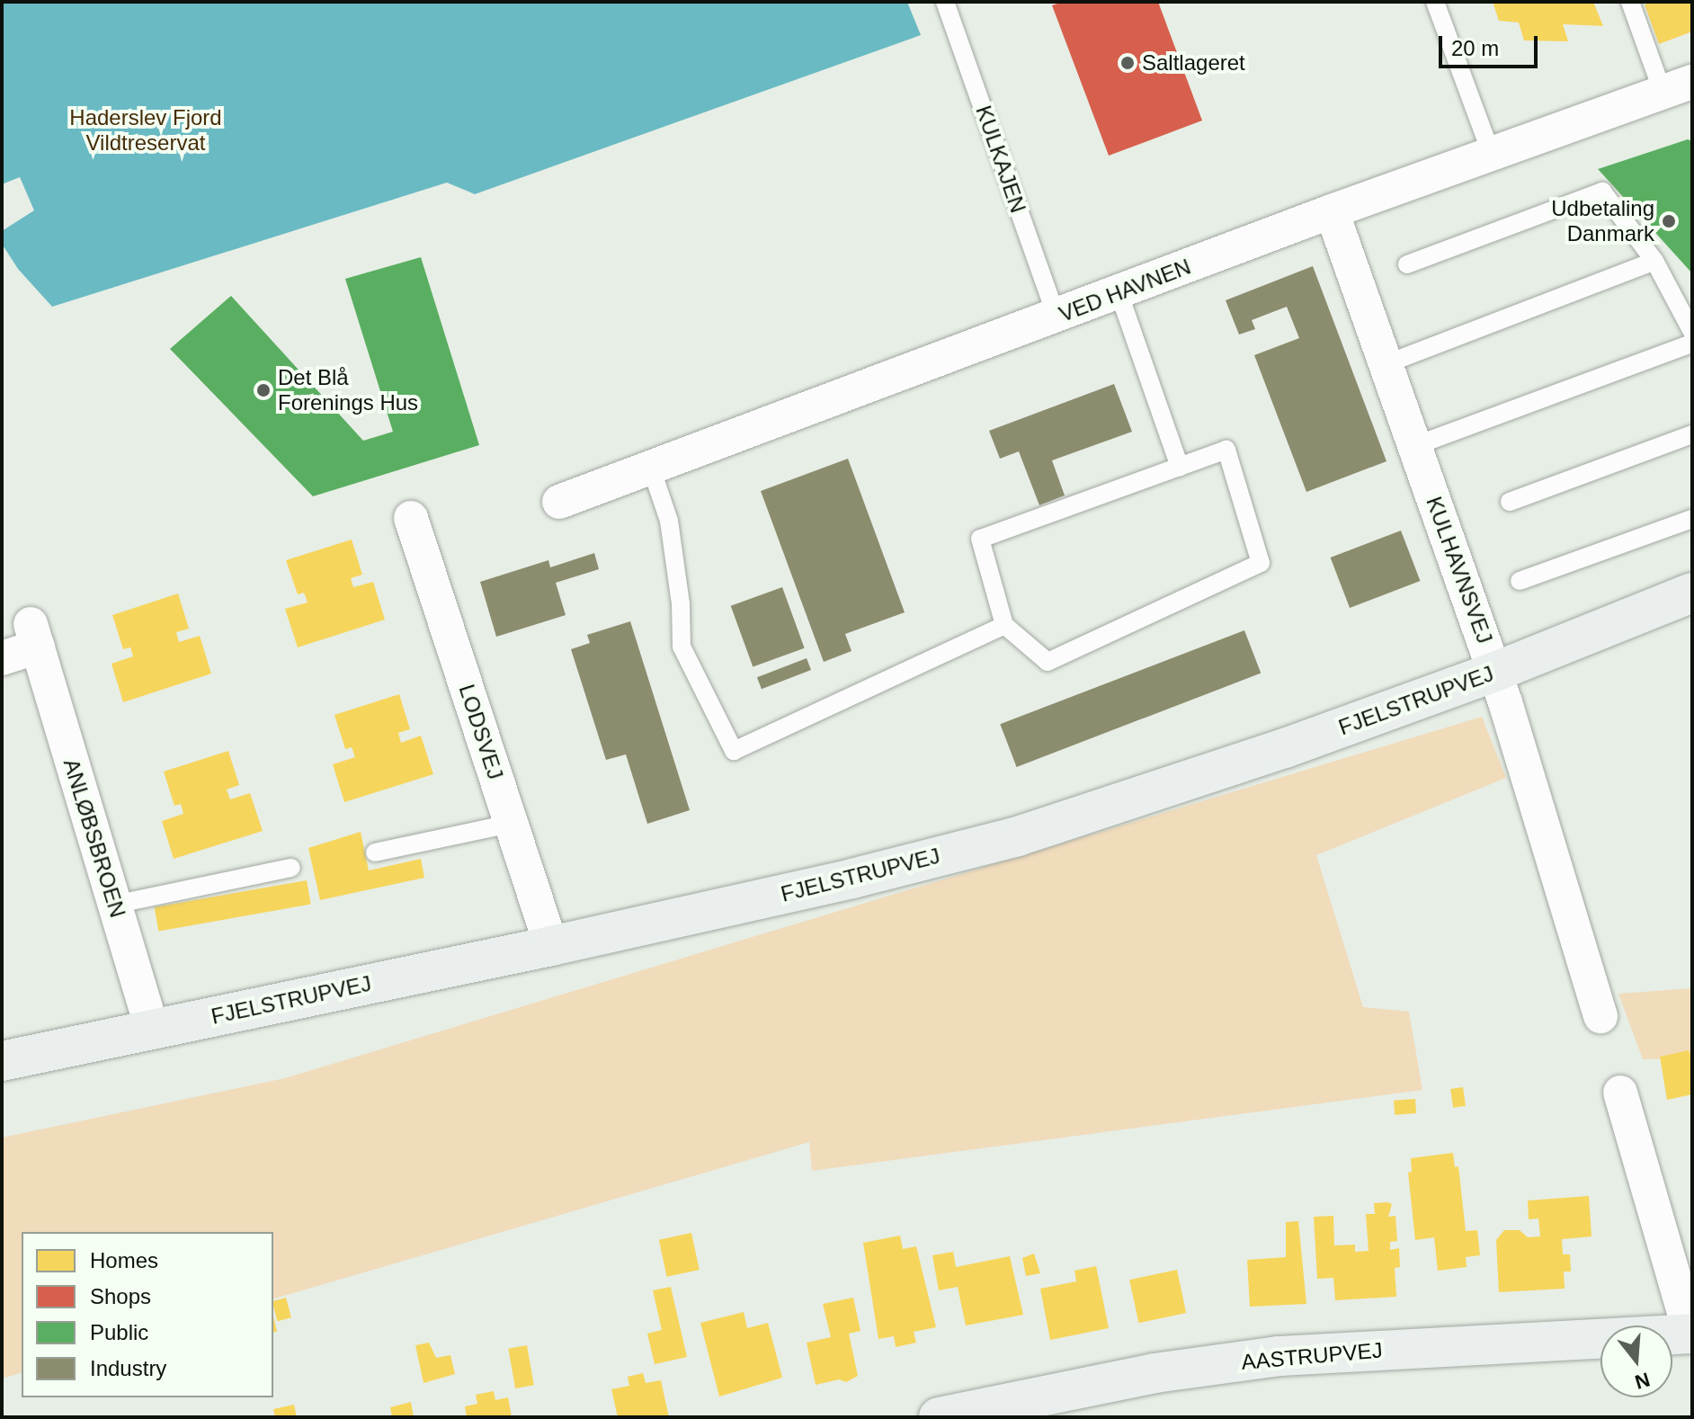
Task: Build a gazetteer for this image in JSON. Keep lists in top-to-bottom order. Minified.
{"streets":{"street":["VED HAVNEN","KULHAVNSVEJ","FJELSTRUPVEJ","LODSVEJ","ANLØBSBROEN","AASTRUPVEJ"],"lane":["KULKAJEN"]},"crossings":[["KULKAJEN","VED HAVNEN"],["VED HAVNEN","KULHAVNSVEJ"],["KULHAVNSVEJ","FJELSTRUPVEJ"],["FJELSTRUPVEJ","LODSVEJ"],["FJELSTRUPVEJ","ANLØBSBROEN"]],"parks":["Haderslev Fjord Vildtreservat"],"places":["Saltlageret","Udbetaling Danmark","Det Blå Forenings Hus"],"legend":["Homes","Shops","Public","Industry"],"scale_bar":"20 m","north":"bottom"}
